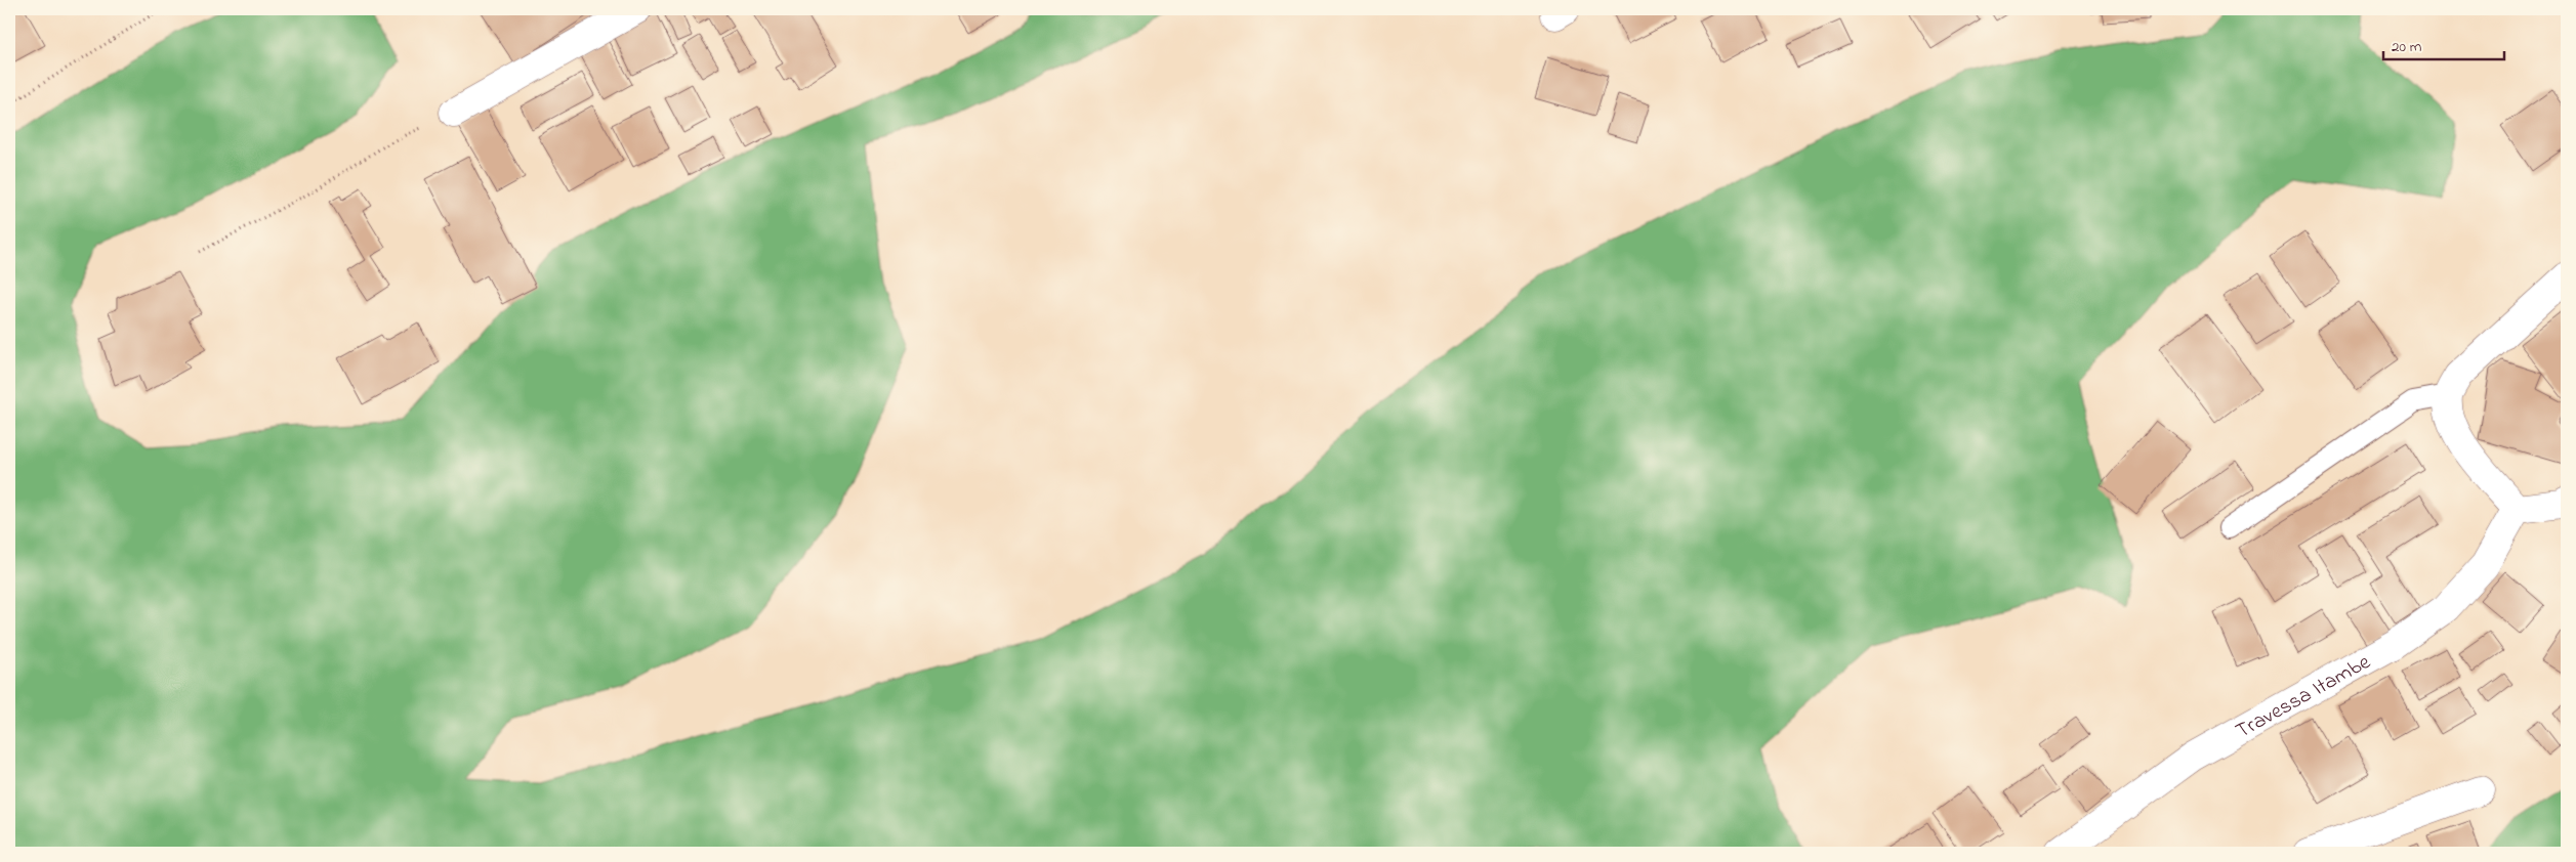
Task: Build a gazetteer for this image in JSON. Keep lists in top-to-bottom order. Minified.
{"streets":{"street":["Travessa Itambe"]},"scale_bar":"20 m"}
